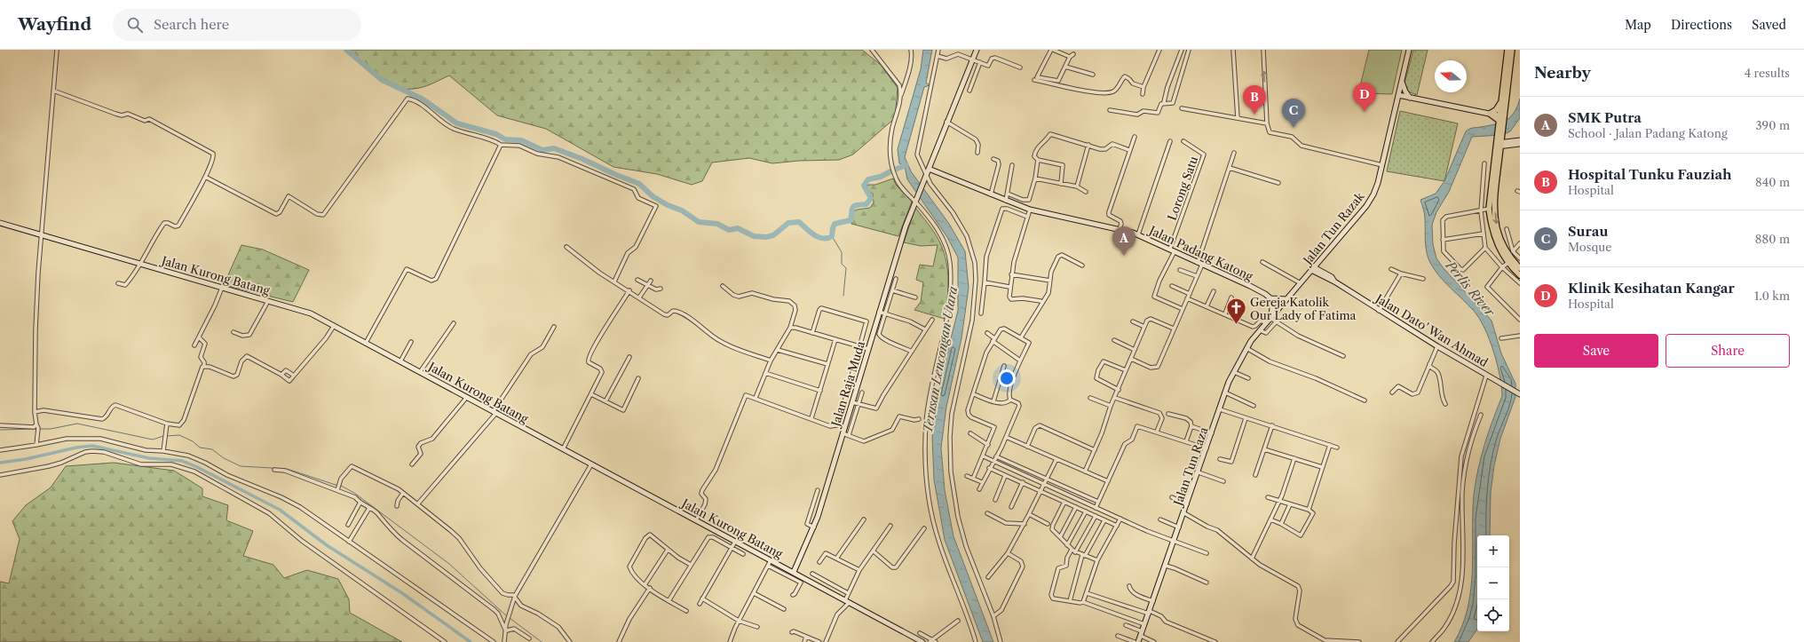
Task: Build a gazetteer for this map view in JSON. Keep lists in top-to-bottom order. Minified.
{"streets":{"street":["Lorong Satu","Jalan Tun Razak","Jalan Padang Katong","Jalan Kurong Batang","Jalan Dato' Wan Ahmad","Jalan Raja Muda","Jalan Tun Raza"]},"crossings":[["Lorong Satu","Jalan Padang Katong"],["Jalan Tun Razak","Jalan Padang Katong"],["Jalan Tun Razak","Jalan Dato' Wan Ahmad"],["Jalan Tun Razak","Jalan Tun Raza"],["Jalan Padang Katong","Jalan Raja Muda"],["Jalan Padang Katong","Jalan Tun Raza"],["Jalan Kurong Batang","Jalan Raja Muda"]],"water":["Perlis River","Terusan Lencongan Utara"],"places":{"church":["Gereja Katolik Our Lady of Fatima"]},"north":"left","page":{"header":"Wayfind","search":"Search here","nav":["Map","Directions","Saved"],"heading":["Nearby","4 results"],"pins":["D","B","C","A"],"list":[{"mark":"A","name":"SMK Putra","note":"School · Jalan Padang Katong","value":"390 m"},{"mark":"B","name":"Hospital Tunku Fauziah","note":"Hospital","value":"840 m"},{"mark":"C","name":"Surau","note":"Mosque","value":"880 m"},{"mark":"D","name":"Klinik Kesihatan Kangar","note":"Hospital","value":"1.0 km"}],"buttons":["Save","Share"],"map_buttons":["+","−"]}}
